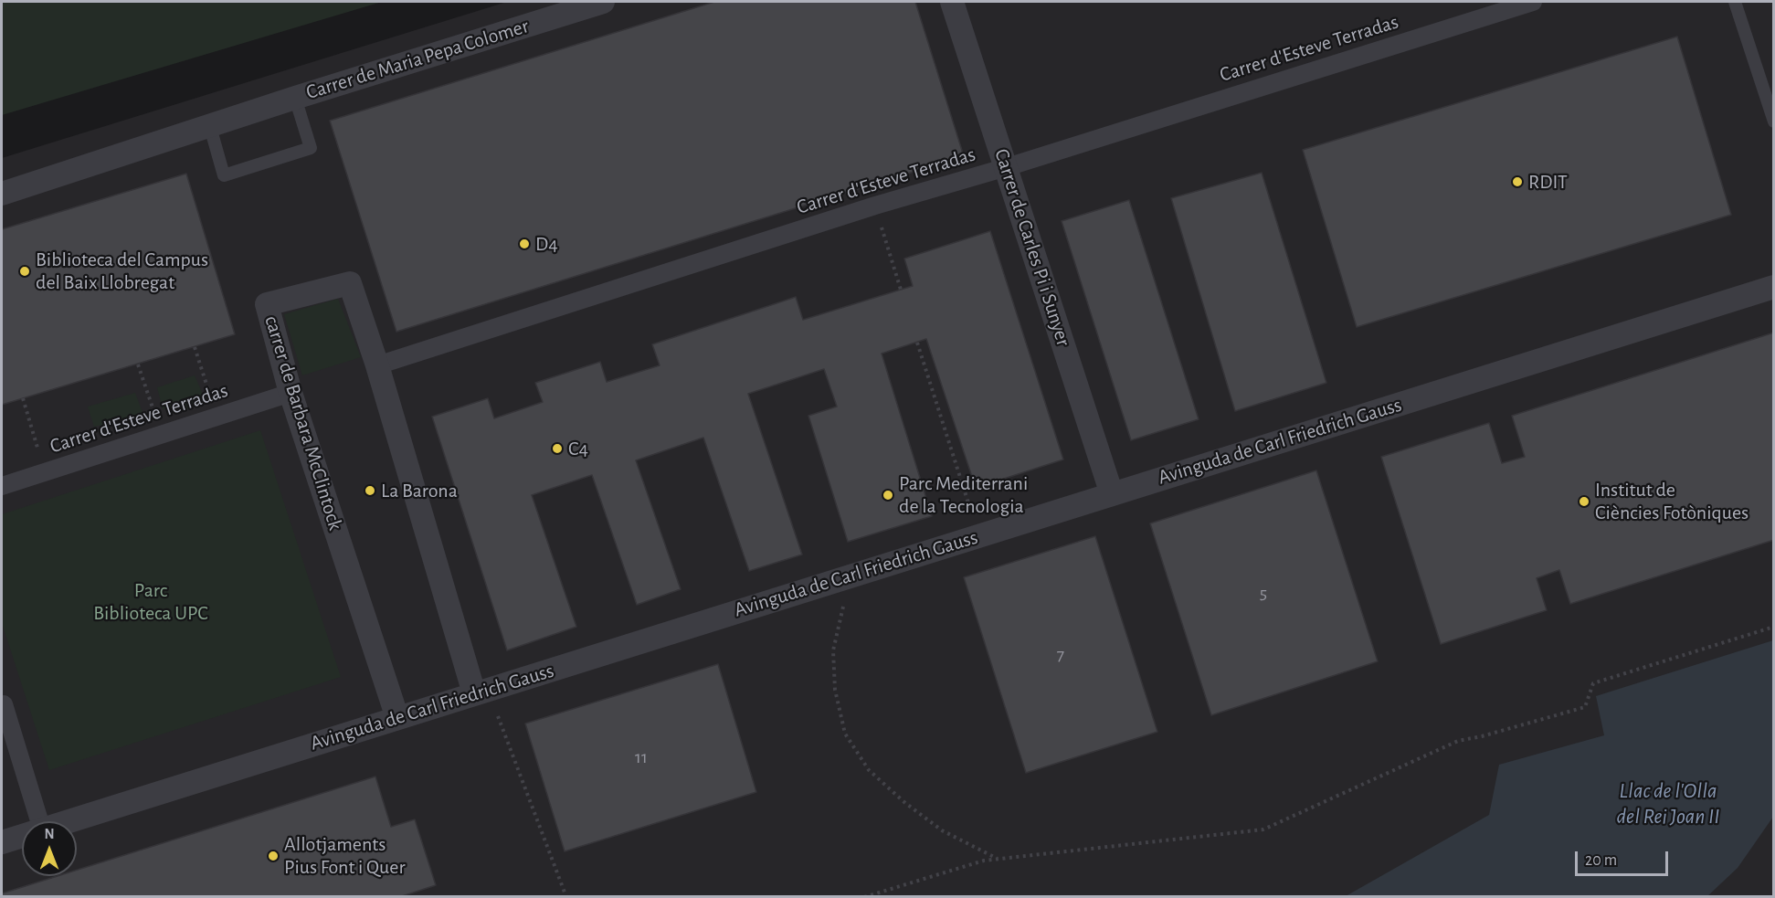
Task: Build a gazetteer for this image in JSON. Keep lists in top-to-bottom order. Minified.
{"streets":{"street":["Carrer d'Esteve Terradas","Carrer de Maria Pepa Colomer","Carrer de Carles Pi i Sunyer","carrer de Barbara McClintock","Avinguda de Carl Friedrich Gauss"]},"crossings":[["Carrer d'Esteve Terradas","Carrer de Carles Pi i Sunyer"],["Carrer d'Esteve Terradas","carrer de Barbara McClintock"],["Carrer de Carles Pi i Sunyer","Avinguda de Carl Friedrich Gauss"],["carrer de Barbara McClintock","Avinguda de Carl Friedrich Gauss"]],"water":["Llac de l'Olla del Rei Joan II"],"parks":["Parc Biblioteca UPC"],"places":["RDIT","D4","Biblioteca del Campus del Baix Llobregat","C4","La Barona","Parc Mediterrani de la Tecnologia","Institut de Ciències Fotòniques","Allotjaments Pius Font i Quer"],"house_numbers":["5","7","11"],"scale_bar":"20 m","north":"top"}
